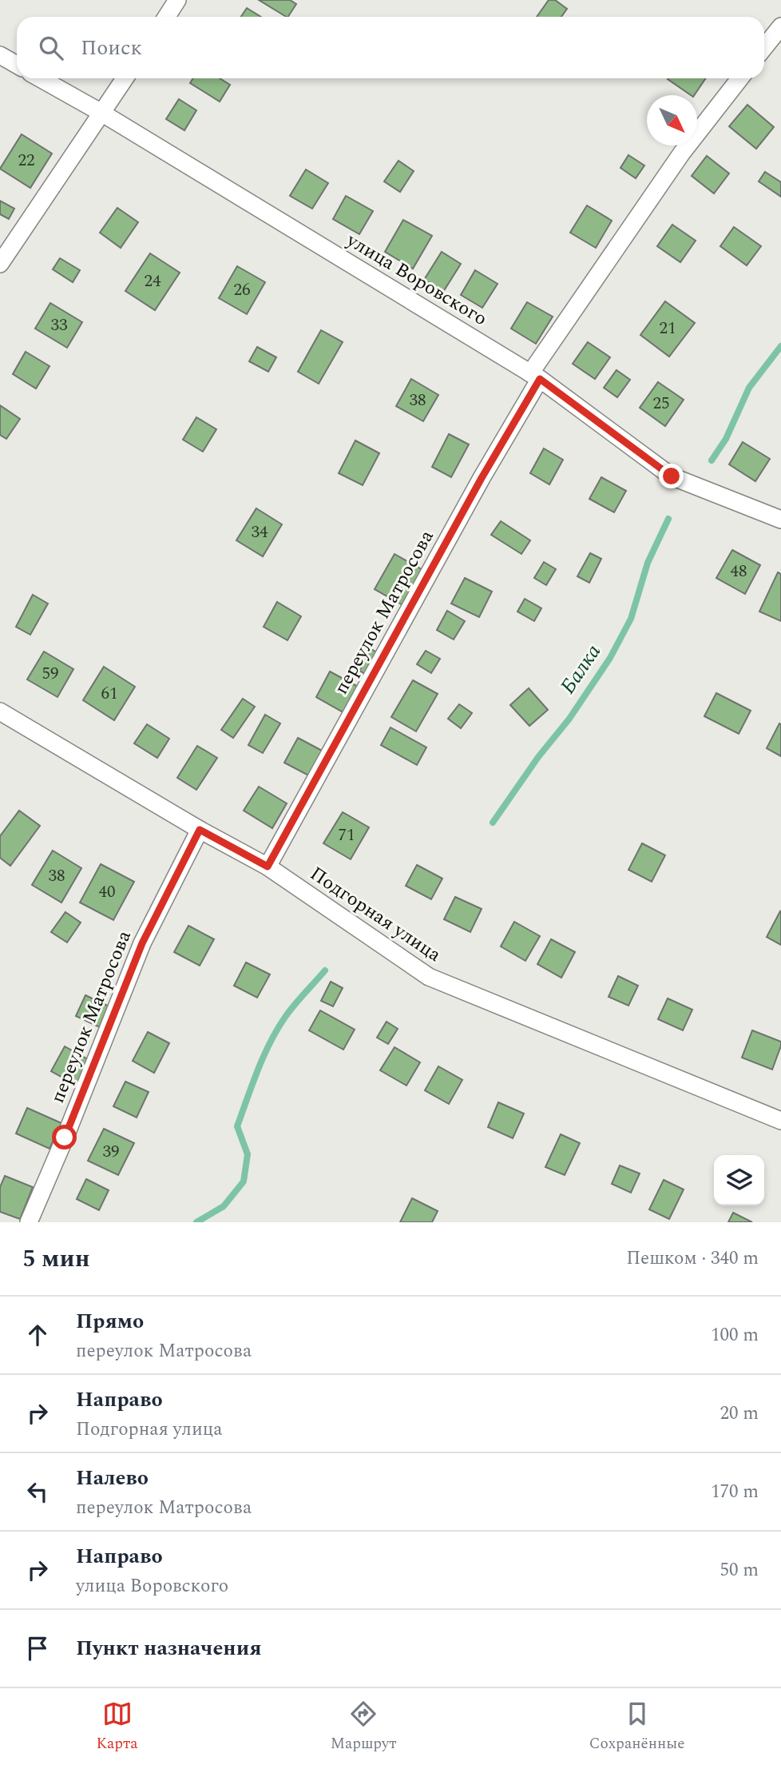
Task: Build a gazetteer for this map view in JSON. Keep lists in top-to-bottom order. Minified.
{"streets":{"street":["улица Воровского","переулок Матросова","Подгорная улица"]},"crossings":[["улица Воровского","переулок Матросова"],["переулок Матросова","Подгорная улица"]],"water":["Балка"],"house_numbers":["22","24","26","33","21","38","25","34","48","59","61","71","38","40","39"],"north":"bottom right","page":{"search":"Поиск","heading":["5 мин","Пешком · 340 m"],"list":[["Прямо","переулок Матросова","100 m"],["Направо","Подгорная улица","20 m"],["Налево","переулок Матросова","170 m"],["Направо","улица Воровского","50 m"],"Пункт назначения"],"nav":["Карта","Маршрут","Сохранённые"]}}
